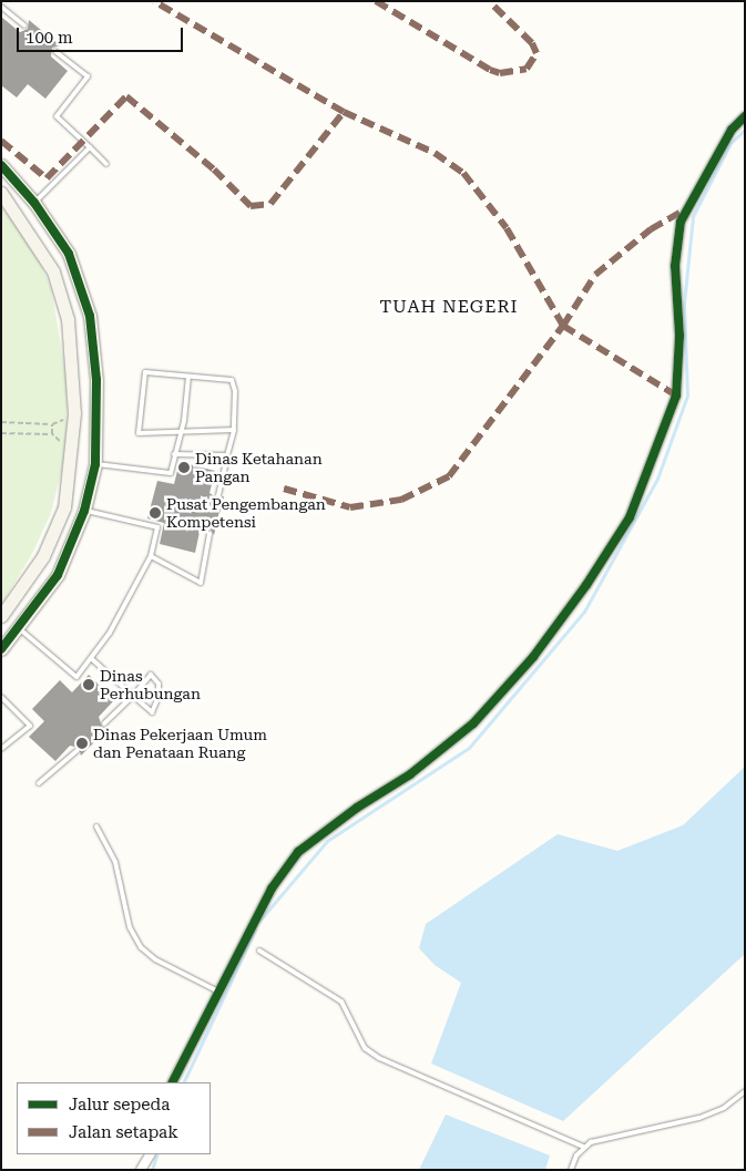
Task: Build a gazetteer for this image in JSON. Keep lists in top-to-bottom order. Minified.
{"districts":["TUAH NEGERI"],"places":["Dinas Ketahanan Pangan","Pusat Pengembangan Kompetensi","Dinas Perhubungan","Dinas Pekerjaan Umum dan Penataan Ruang"],"legend":["Jalur sepeda","Jalan setapak"],"scale_bar":"100 m"}
